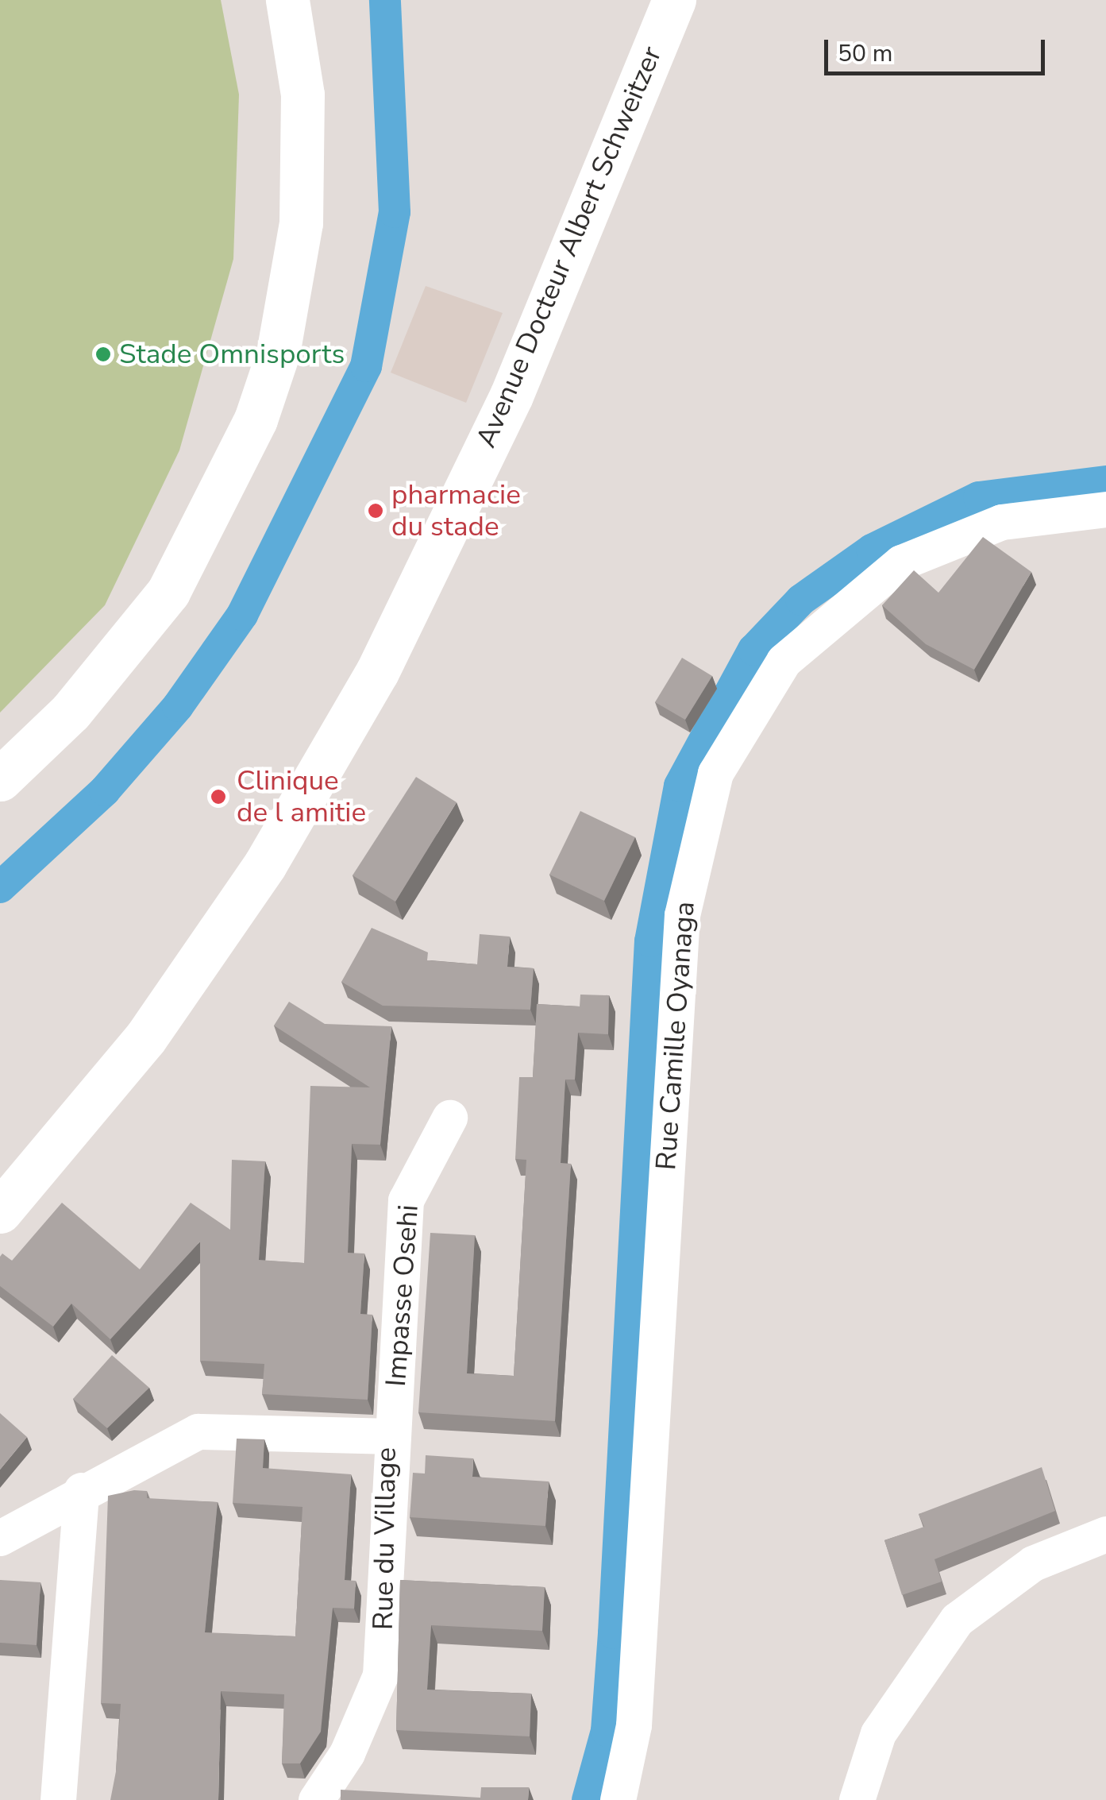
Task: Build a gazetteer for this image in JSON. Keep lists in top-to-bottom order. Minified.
{"streets":{"main road":["Avenue Docteur Albert Schweitzer"],"street":["Rue Camille Oyanaga","Impasse Osehi","Rue du Village"]},"crossings":[["Impasse Osehi","Rue du Village"]],"places":["Stade Omnisports","pharmacie du stade","Clinique de l amitie"],"scale_bar":"50 m"}
